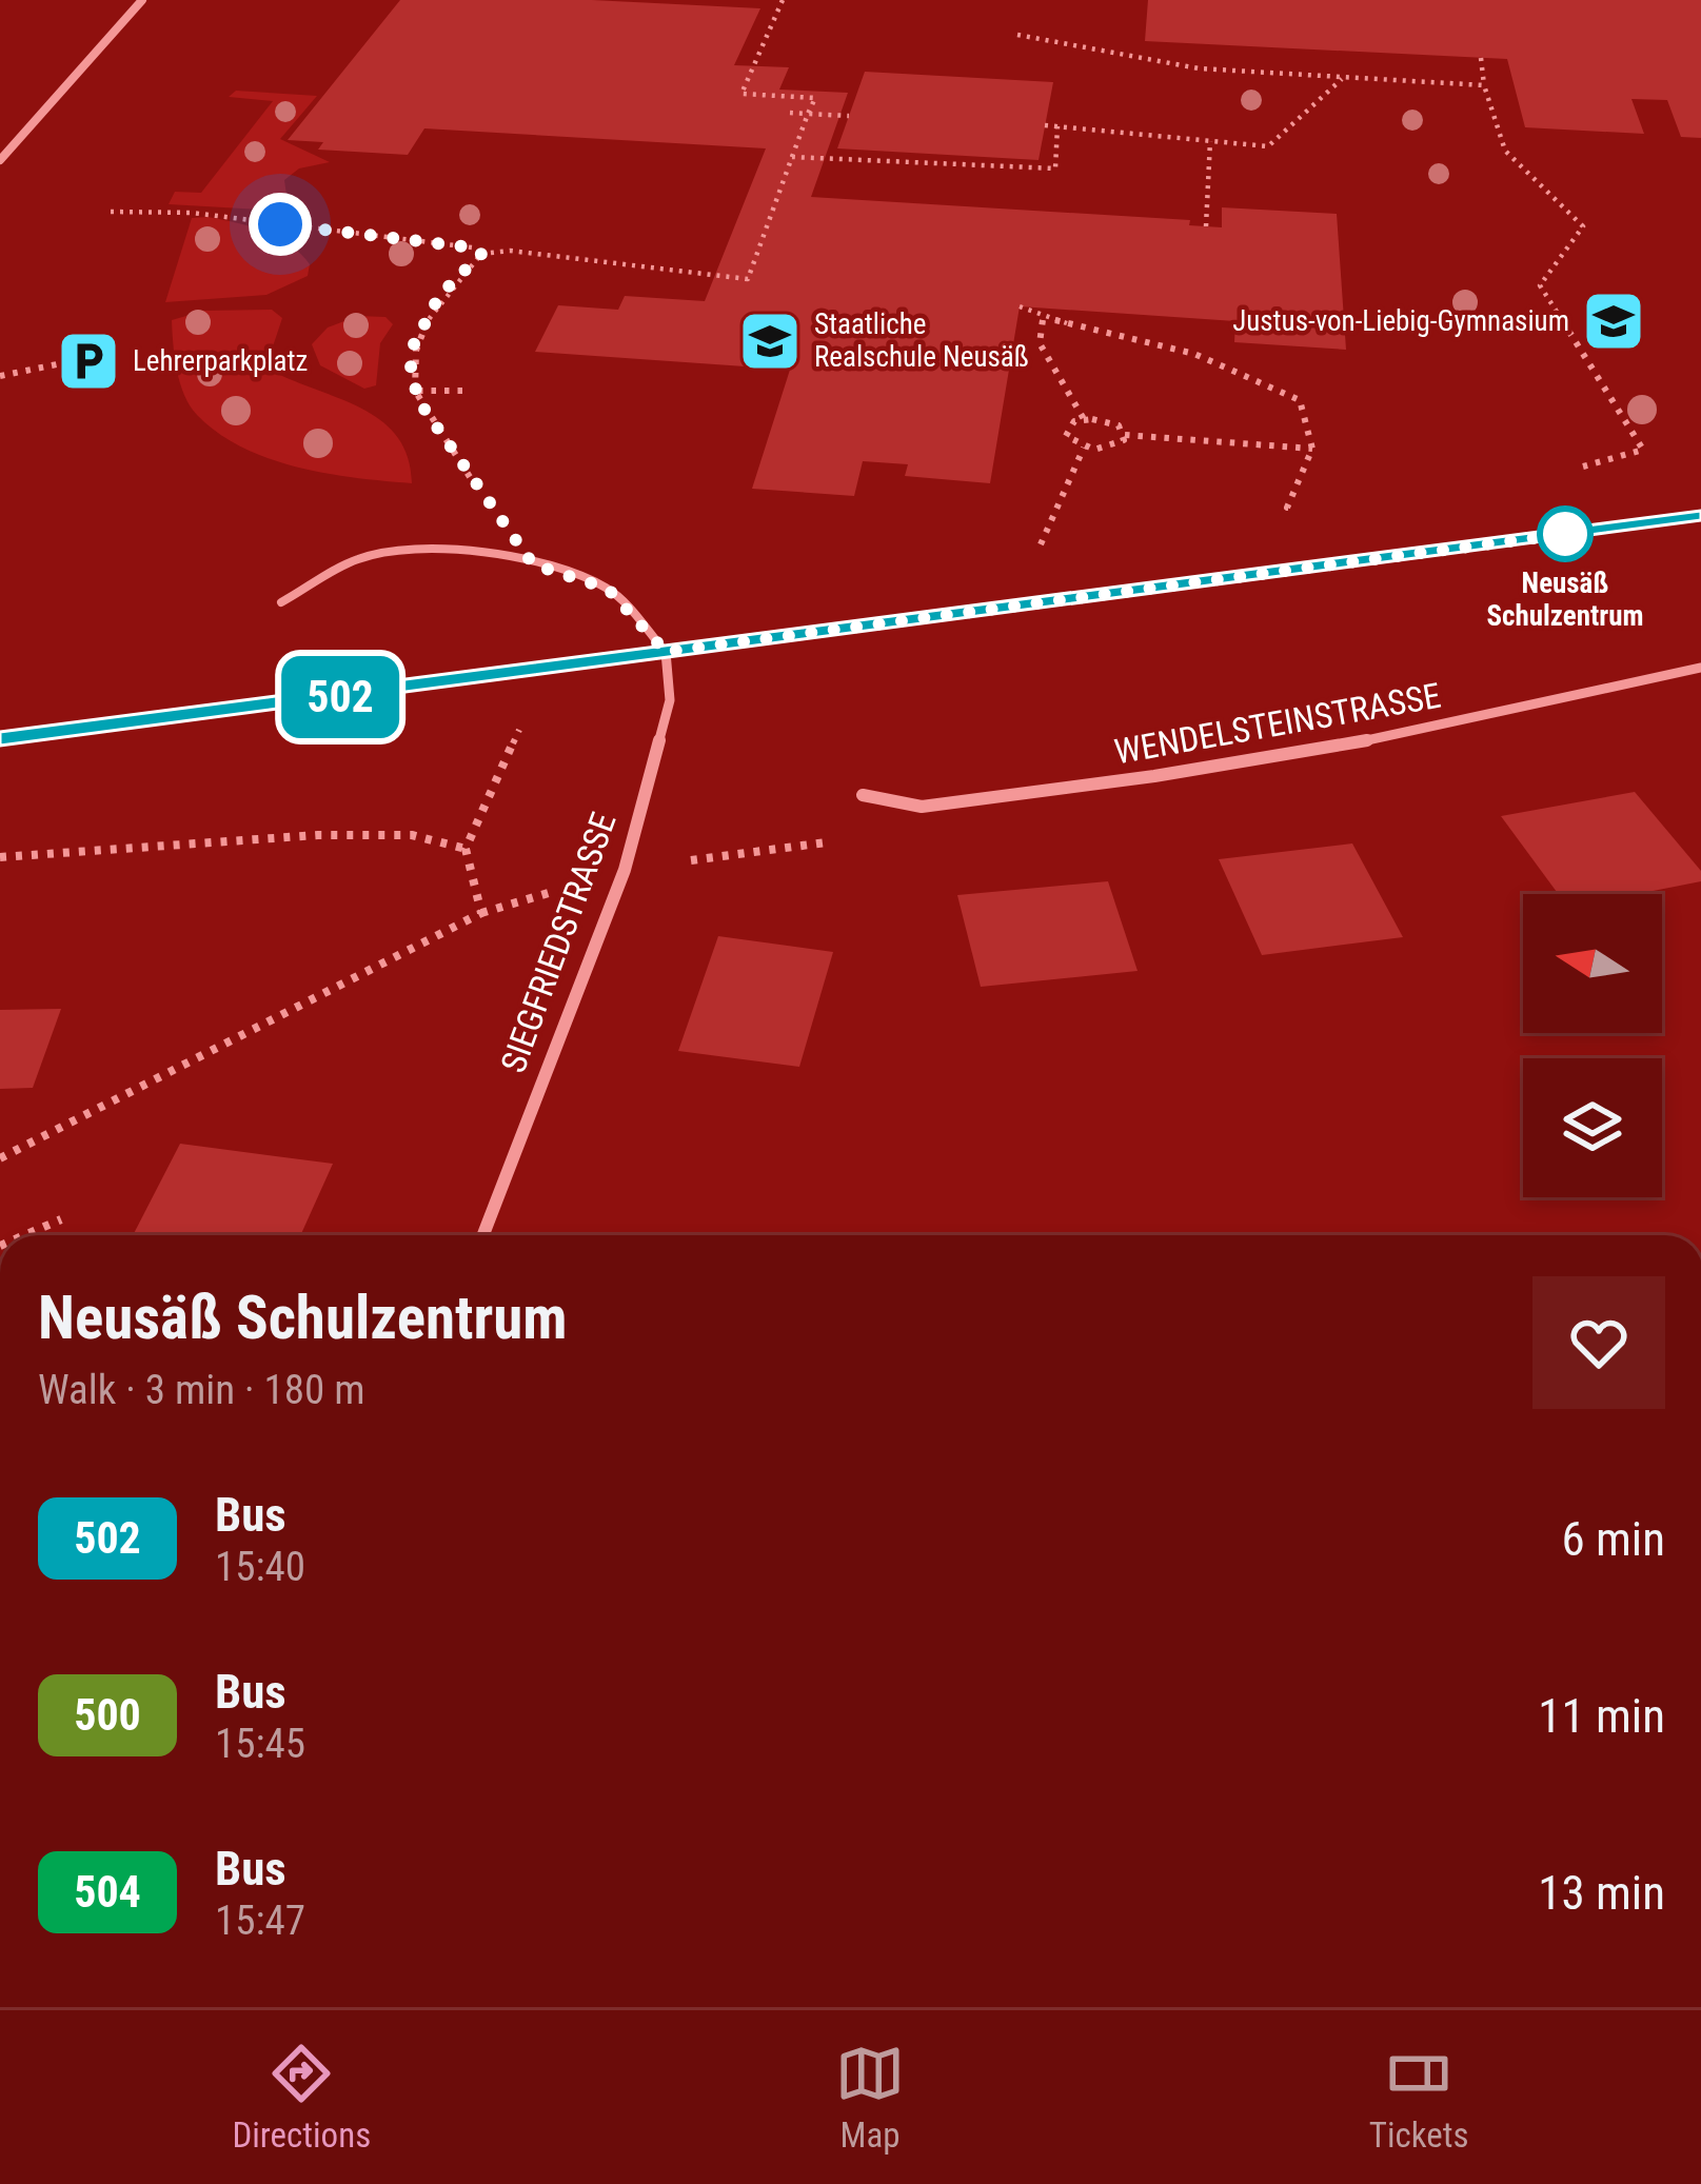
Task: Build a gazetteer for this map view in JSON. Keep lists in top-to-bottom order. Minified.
{"streets":{"street":["WENDELSTEINSTRASSE","SIEGFRIEDSTRASSE"]},"places":{"school or university":["Justus-von-Liebig-Gymnasium","Staatliche Realschule Neusäß"],"parking":["Lehrerparkplatz"],"other":["Neusäß Schulzentrum"]},"lines":["bus line 502"],"north":"left","page":{"on_map":"502","heading":["Neusäß Schulzentrum","Walk · 3 min · 180 m"],"list":[{"mark":"502","name":"Bus","note":"15:40","value":"6 min"},{"mark":"500","name":"Bus","note":"15:45","value":"11 min"},{"mark":"504","name":"Bus","note":"15:47","value":"13 min"}],"tabs":["Directions","Map","Tickets"]}}
